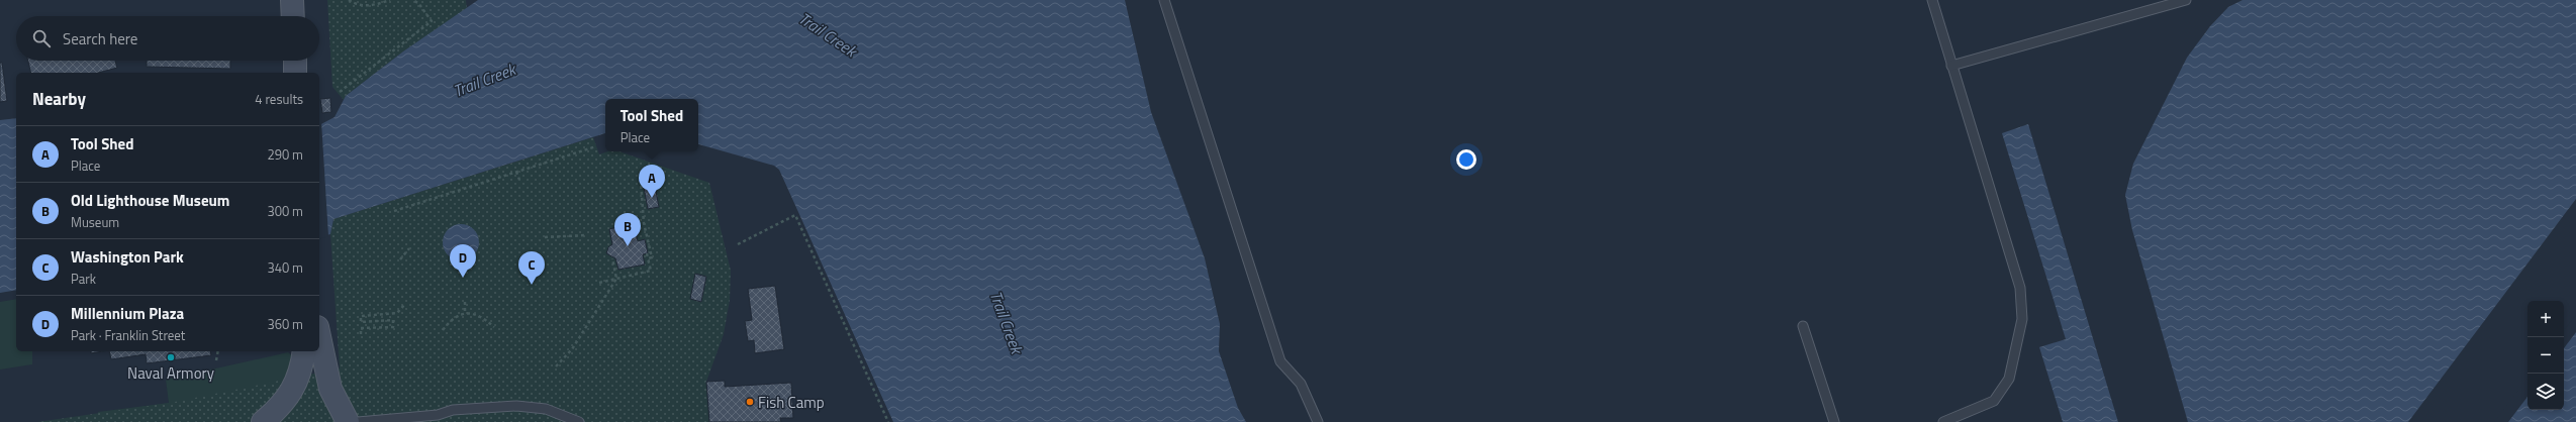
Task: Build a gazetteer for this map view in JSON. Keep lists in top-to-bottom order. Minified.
{"water":["Trail Creek"],"places":["Naval Armory","Fish Camp"],"page":{"search":"Search here","heading":["Nearby","4 results"],"popup":["Tool Shed","Place"],"list":[{"mark":"A","name":"Tool Shed","note":"Place","value":"290 m"},{"mark":"B","name":"Old Lighthouse Museum","note":"Museum","value":"300 m"},{"mark":"C","name":"Washington Park","note":"Park","value":"340 m"},{"mark":"D","name":"Millennium Plaza","note":"Park · Franklin Street","value":"360 m"}],"pins":["A","B","D","C"],"map_buttons":["+","−"]}}
